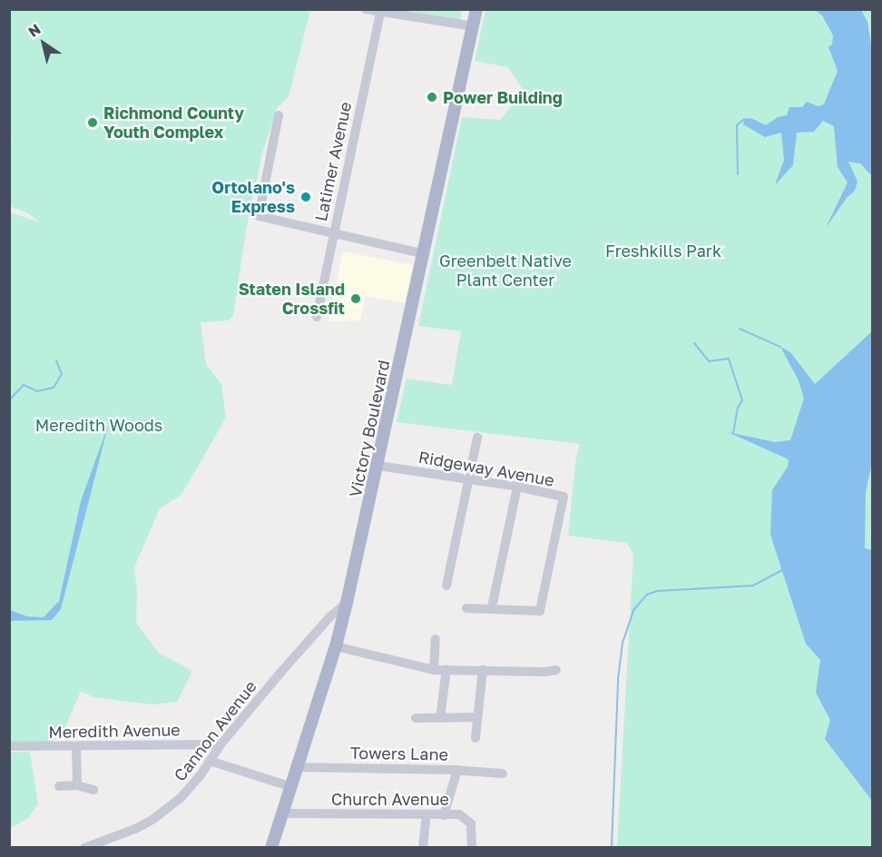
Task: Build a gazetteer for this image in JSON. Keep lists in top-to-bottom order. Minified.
{"streets":{"main road":["Victory Boulevard"],"street":["Latimer Avenue","Ridgeway Avenue","Meredith Avenue","Cannon Avenue","Towers Lane","Church Avenue"]},"crossings":[["Victory Boulevard","Ridgeway Avenue"],["Victory Boulevard","Cannon Avenue"],["Victory Boulevard","Towers Lane"],["Victory Boulevard","Church Avenue"],["Meredith Avenue","Cannon Avenue"]],"parks":["Freshkills Park","Greenbelt Native Plant Center","Meredith Woods"],"places":["Power Building","Richmond County Youth Complex","Ortolano's Express","Staten Island Crossfit"],"north":"top left"}
